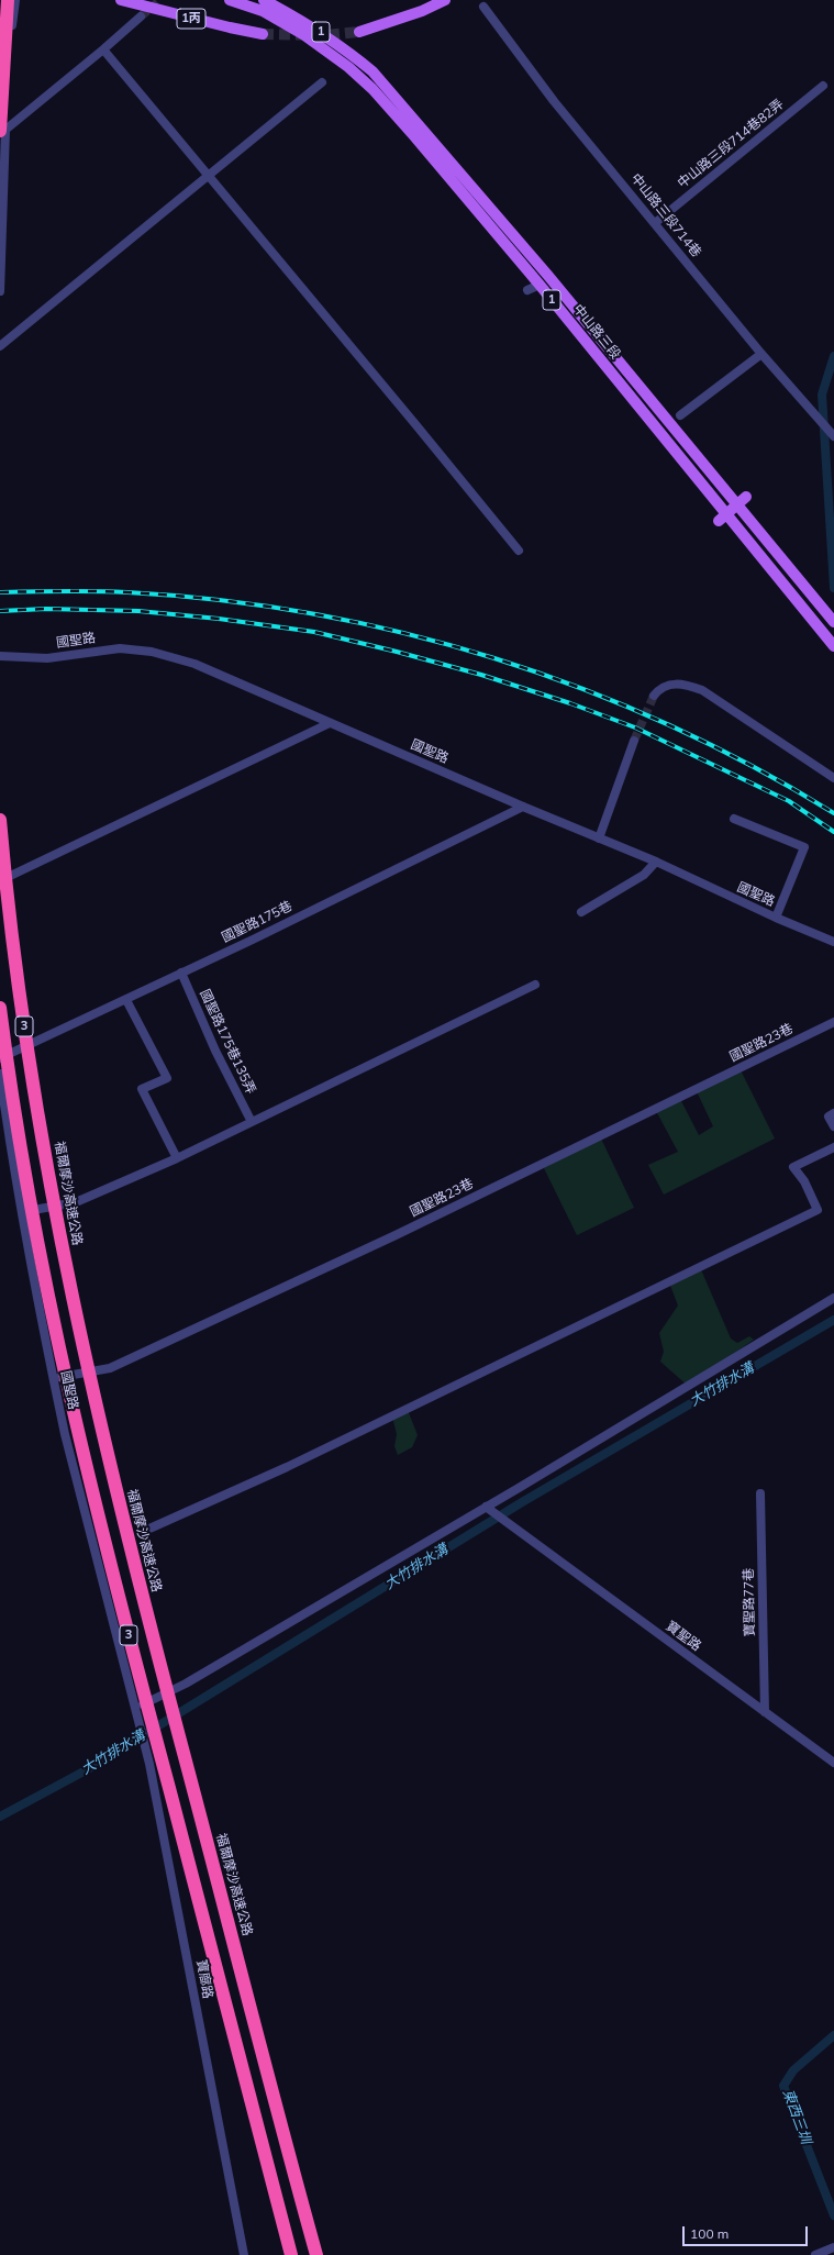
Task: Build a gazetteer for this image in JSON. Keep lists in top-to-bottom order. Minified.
{"streets":{"highway":["3","福爾摩沙高速公路"],"main road":["1丙","1","中山路三段"],"street":["中山路三段714巷82弄","中山路三段714巷","國聖路","國聖路175巷","國聖路175巷135弄","國聖路23巷","寶聖路77巷","寶聖路","寶廍路"]},"crossings":[["中山路三段714巷82弄","中山路三段714巷"],["國聖路","國聖路175巷"],["國聖路","國聖路23巷"],["國聖路","寶廍路"],["國聖路175巷","國聖路175巷135弄"],["寶聖路77巷","寶聖路"]],"water":["大竹排水溝","東西三圳"],"scale_bar":"100 m"}
